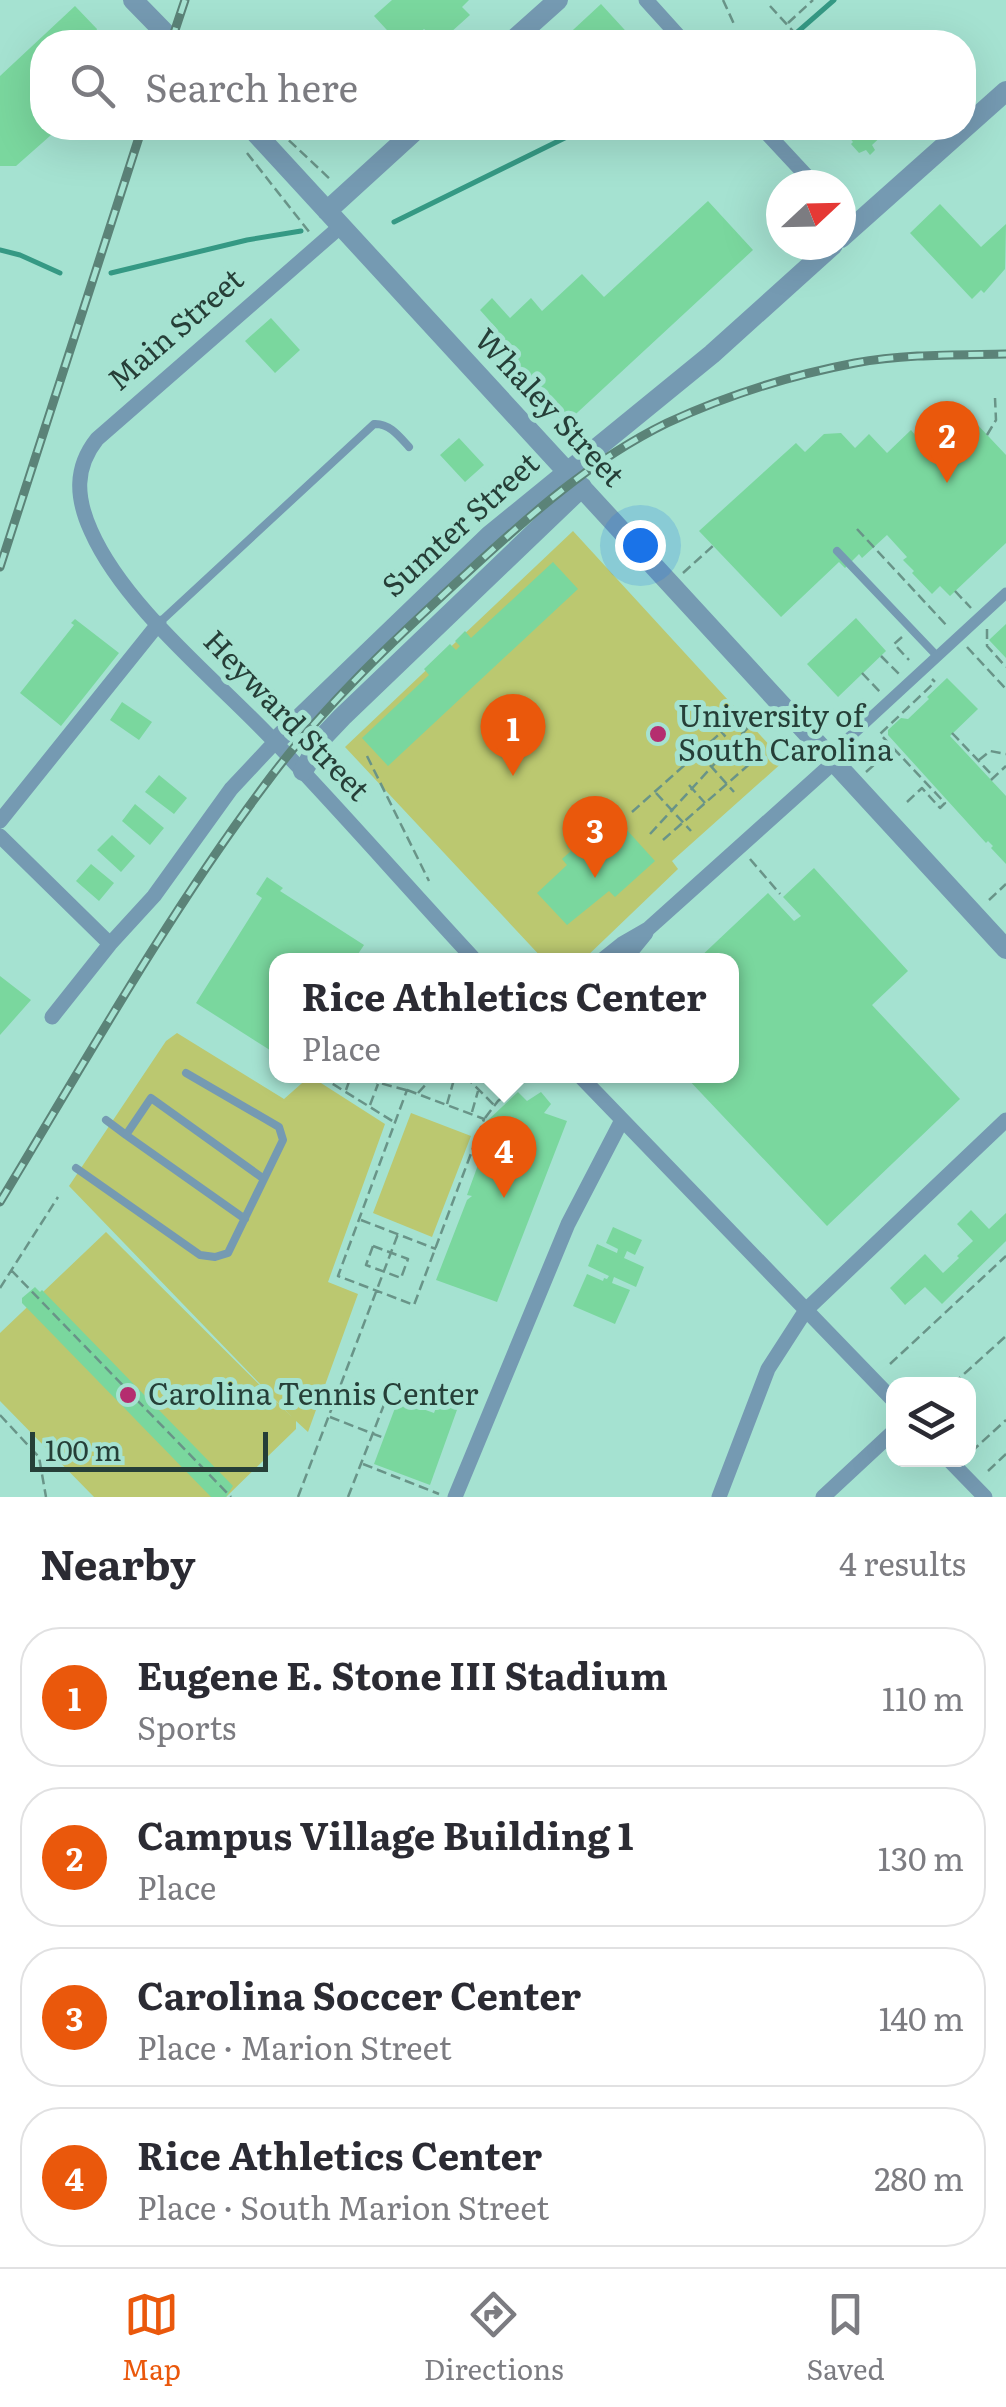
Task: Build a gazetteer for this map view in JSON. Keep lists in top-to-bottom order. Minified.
{"streets":{"street":["Main Street","Whaley Street","Sumter Street","Heyward Street"]},"crossings":[["Main Street","Whaley Street"],["Main Street","Heyward Street"],["Whaley Street","Sumter Street"],["Sumter Street","Heyward Street"]],"places":["University of South Carolina","Carolina Tennis Center"],"scale_bar":"100 m","north":"right","page":{"search":"Search here","pins":["2","1","3","4"],"popup":["Rice Athletics Center","Place"],"scale":"100 m","heading":["Nearby","4 results"],"list":[{"mark":"1","name":"Eugene E. Stone III Stadium","note":"Sports","value":"110 m"},{"mark":"2","name":"Campus Village Building 1","note":"Place","value":"130 m"},{"mark":"3","name":"Carolina Soccer Center","note":"Place · Marion Street","value":"140 m"},{"mark":"4","name":"Rice Athletics Center","note":"Place · South Marion Street","value":"280 m"}],"nav":["Map","Directions","Saved"]}}
